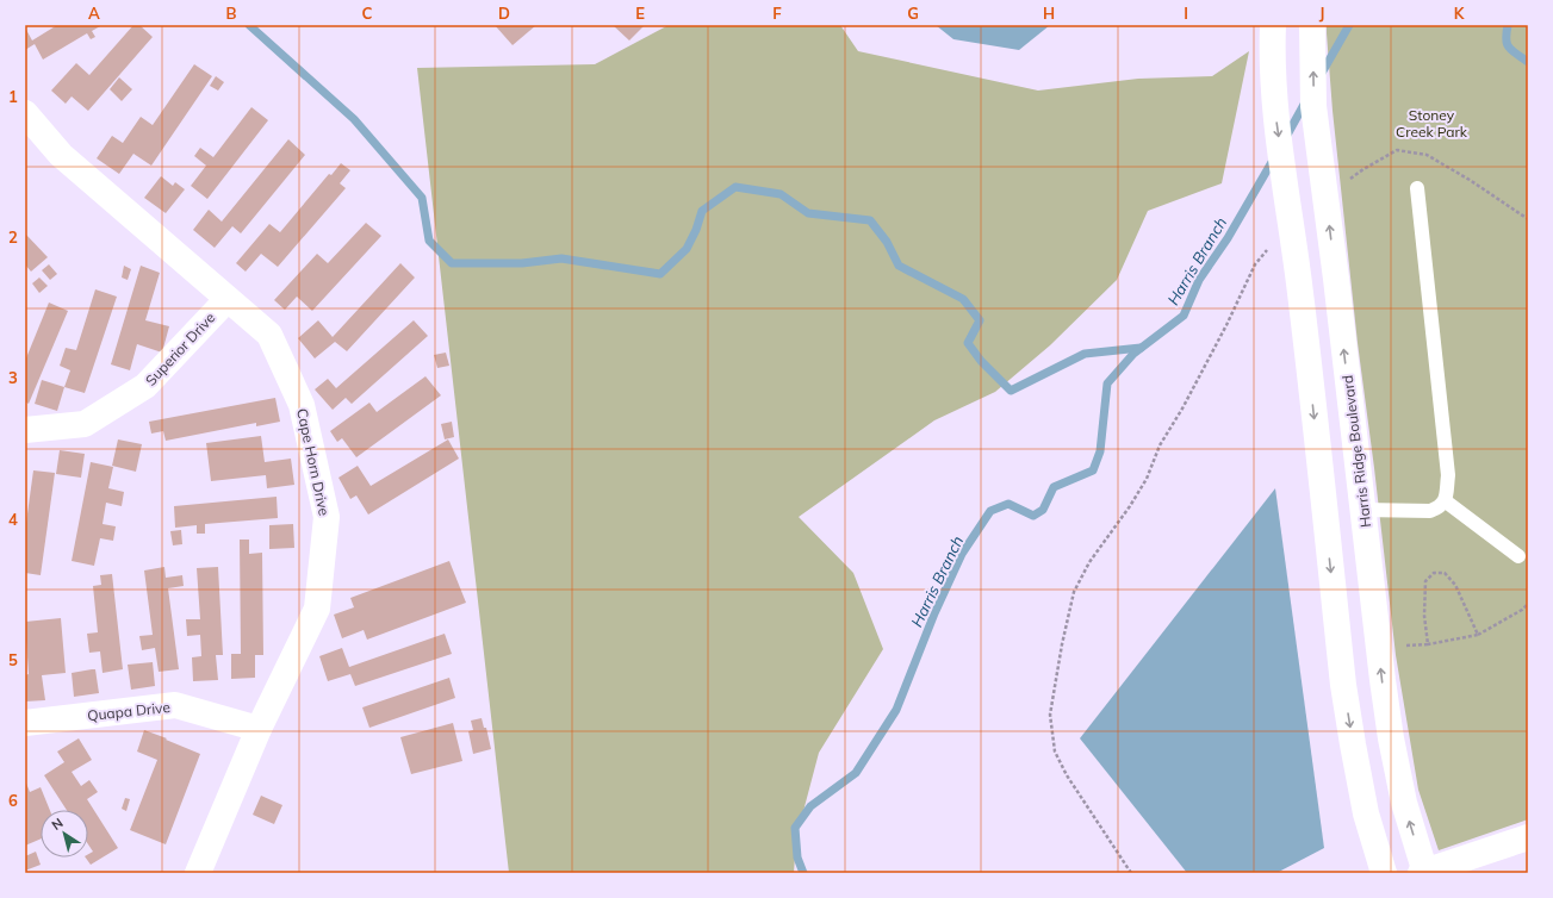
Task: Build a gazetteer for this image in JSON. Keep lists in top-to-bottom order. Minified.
{"streets":{"street":["Superior Drive","Harris Ridge Boulevard","Cape Horn Drive","Quapa Drive"]},"crossings":[["Superior Drive","Cape Horn Drive"],["Cape Horn Drive","Quapa Drive"]],"water":["Harris Branch"],"parks":["Stoney Creek Park"],"north":"top left","grid":{"columns":["A","B","C","D","E","F","G","H","I","J","K"],"rows":["1","2","3","4","5","6"]}}
